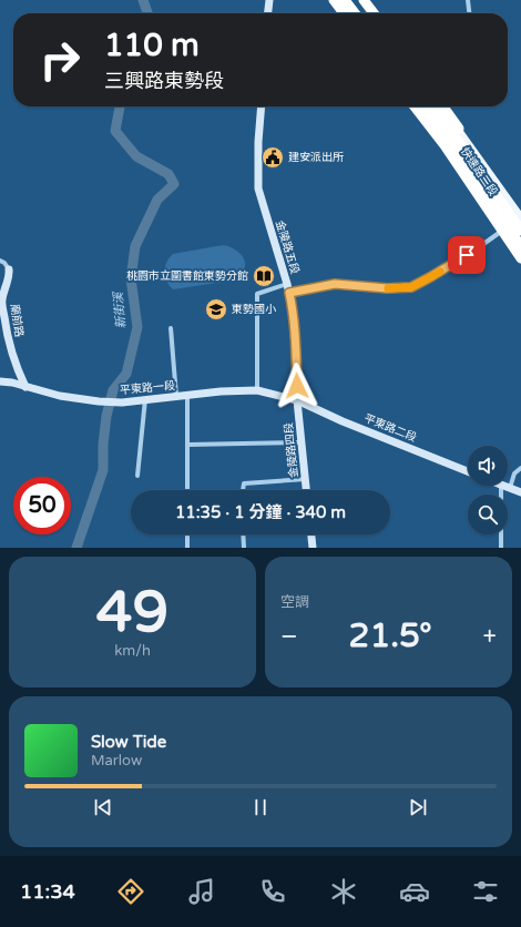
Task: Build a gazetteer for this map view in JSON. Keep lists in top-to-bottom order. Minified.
{"streets":{"main road":["快速路二段"],"street":["金陵路五段","廟前路","平東路一段","平東路二段","金陵路四段"]},"crossings":[["金陵路五段","平東路一段"],["金陵路五段","平東路二段"],["金陵路五段","金陵路四段"],["廟前路","平東路一段"],["平東路一段","平東路二段"],["平東路一段","金陵路四段"],["平東路二段","金陵路四段"]],"water":["新街溪"],"places":{"public building":["建安派出所"],"library":["桃園市立圖書館東勢分館"],"school or university":["東勢國小"]},"page":{"turn":["110 m","三興路東勢段"],"limit":"50","trip":"11:35 · 1 分鐘 · 340 m","tile":[["49","km/h"],"空調"],"heat":["−","21.5°","+"],"song":["Slow Tide","Marlow"],"tabs":"11:34"}}
